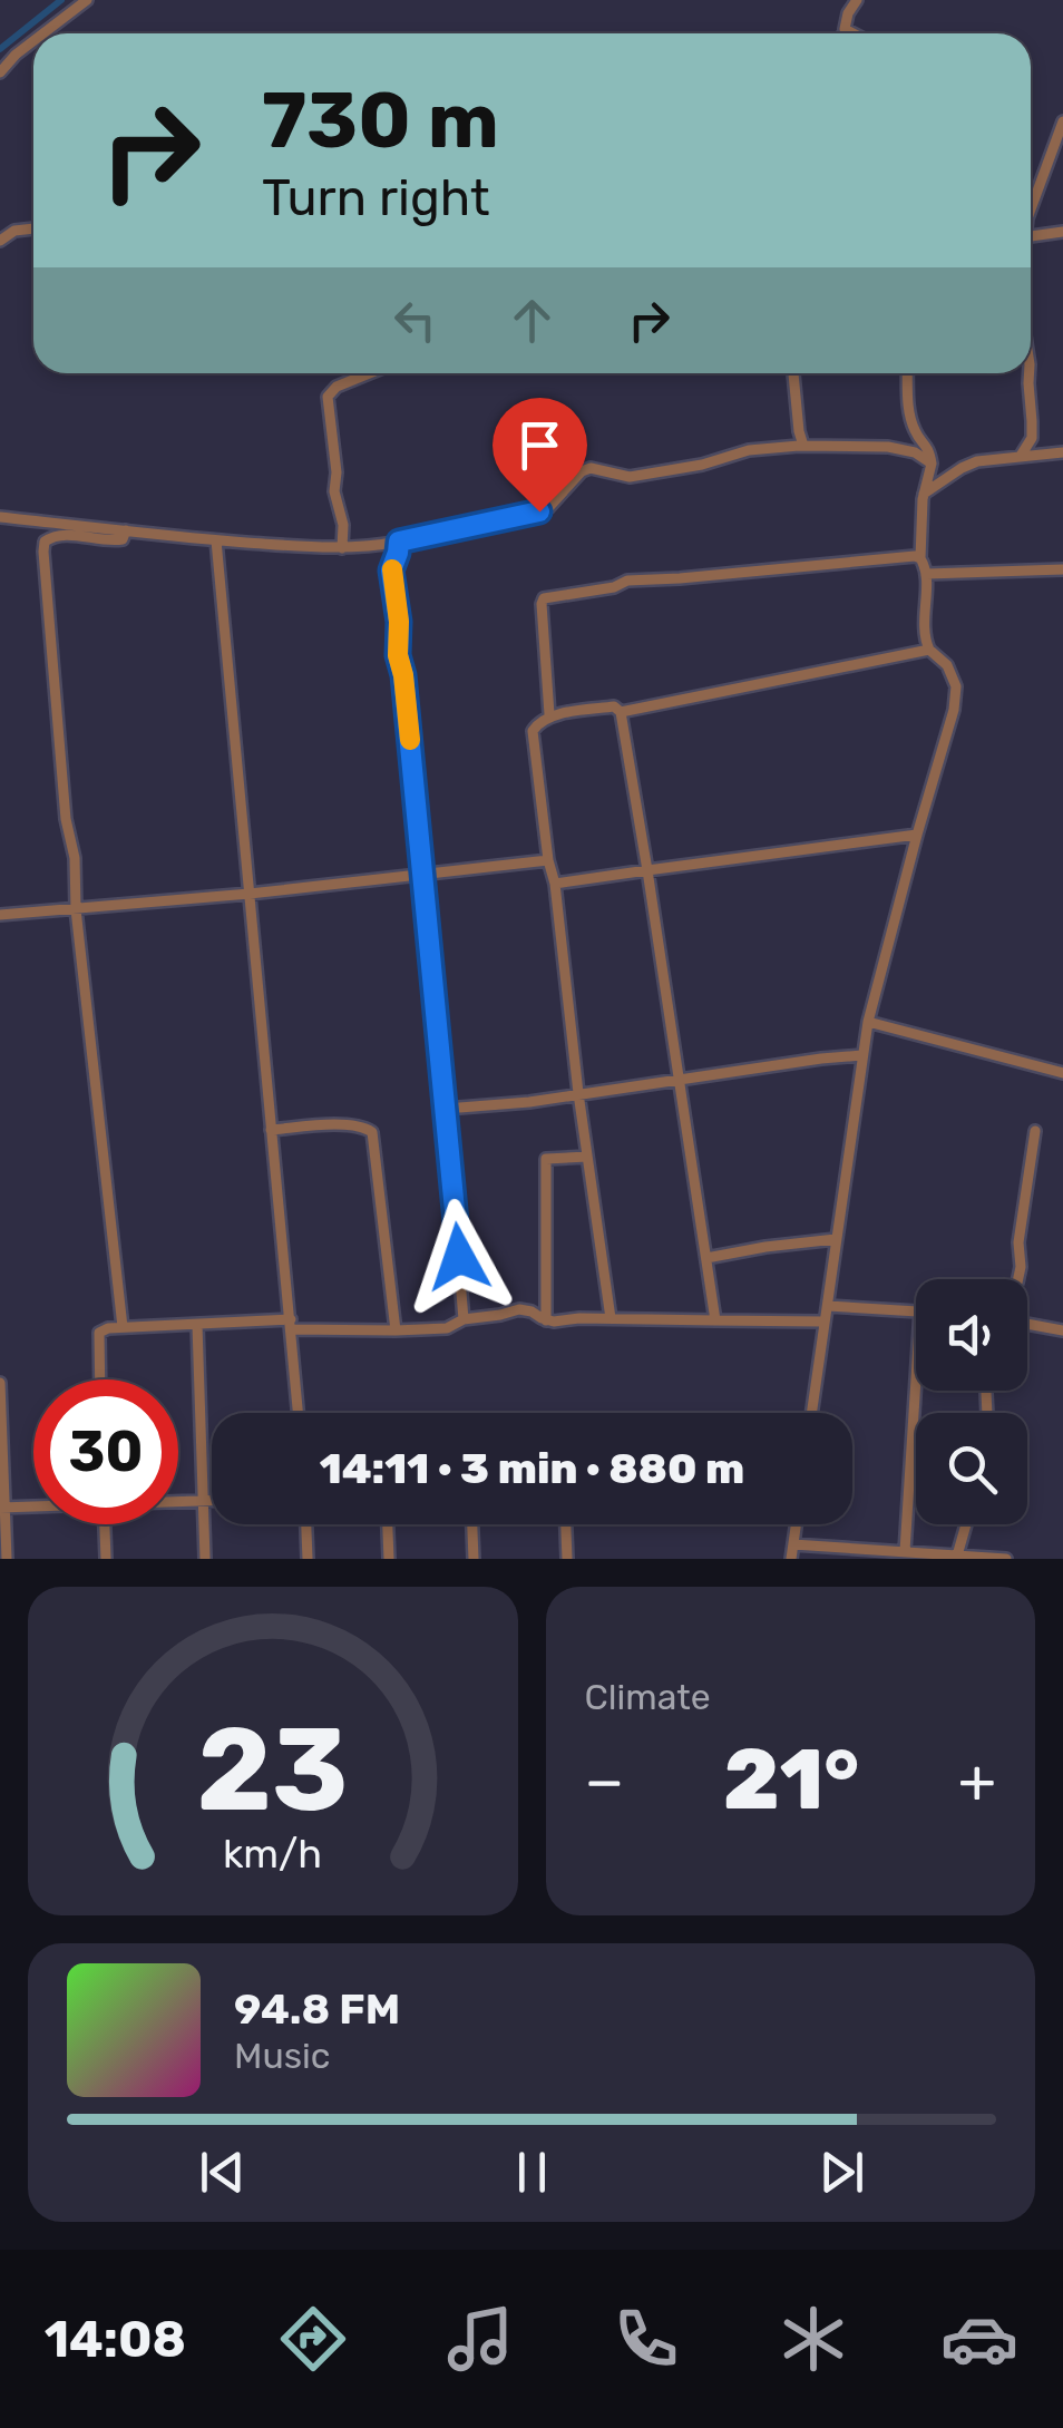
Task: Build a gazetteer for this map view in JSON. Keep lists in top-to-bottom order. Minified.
{"page":{"turn":["730 m","Turn right"],"limit":"30","trip":"14:11 · 3 min · 880 m","tile":"Climate","heat":["−","21°","+"],"song":["94.8 FM","Music"],"tabs":"14:08","gauge":["23","km/h"]}}
